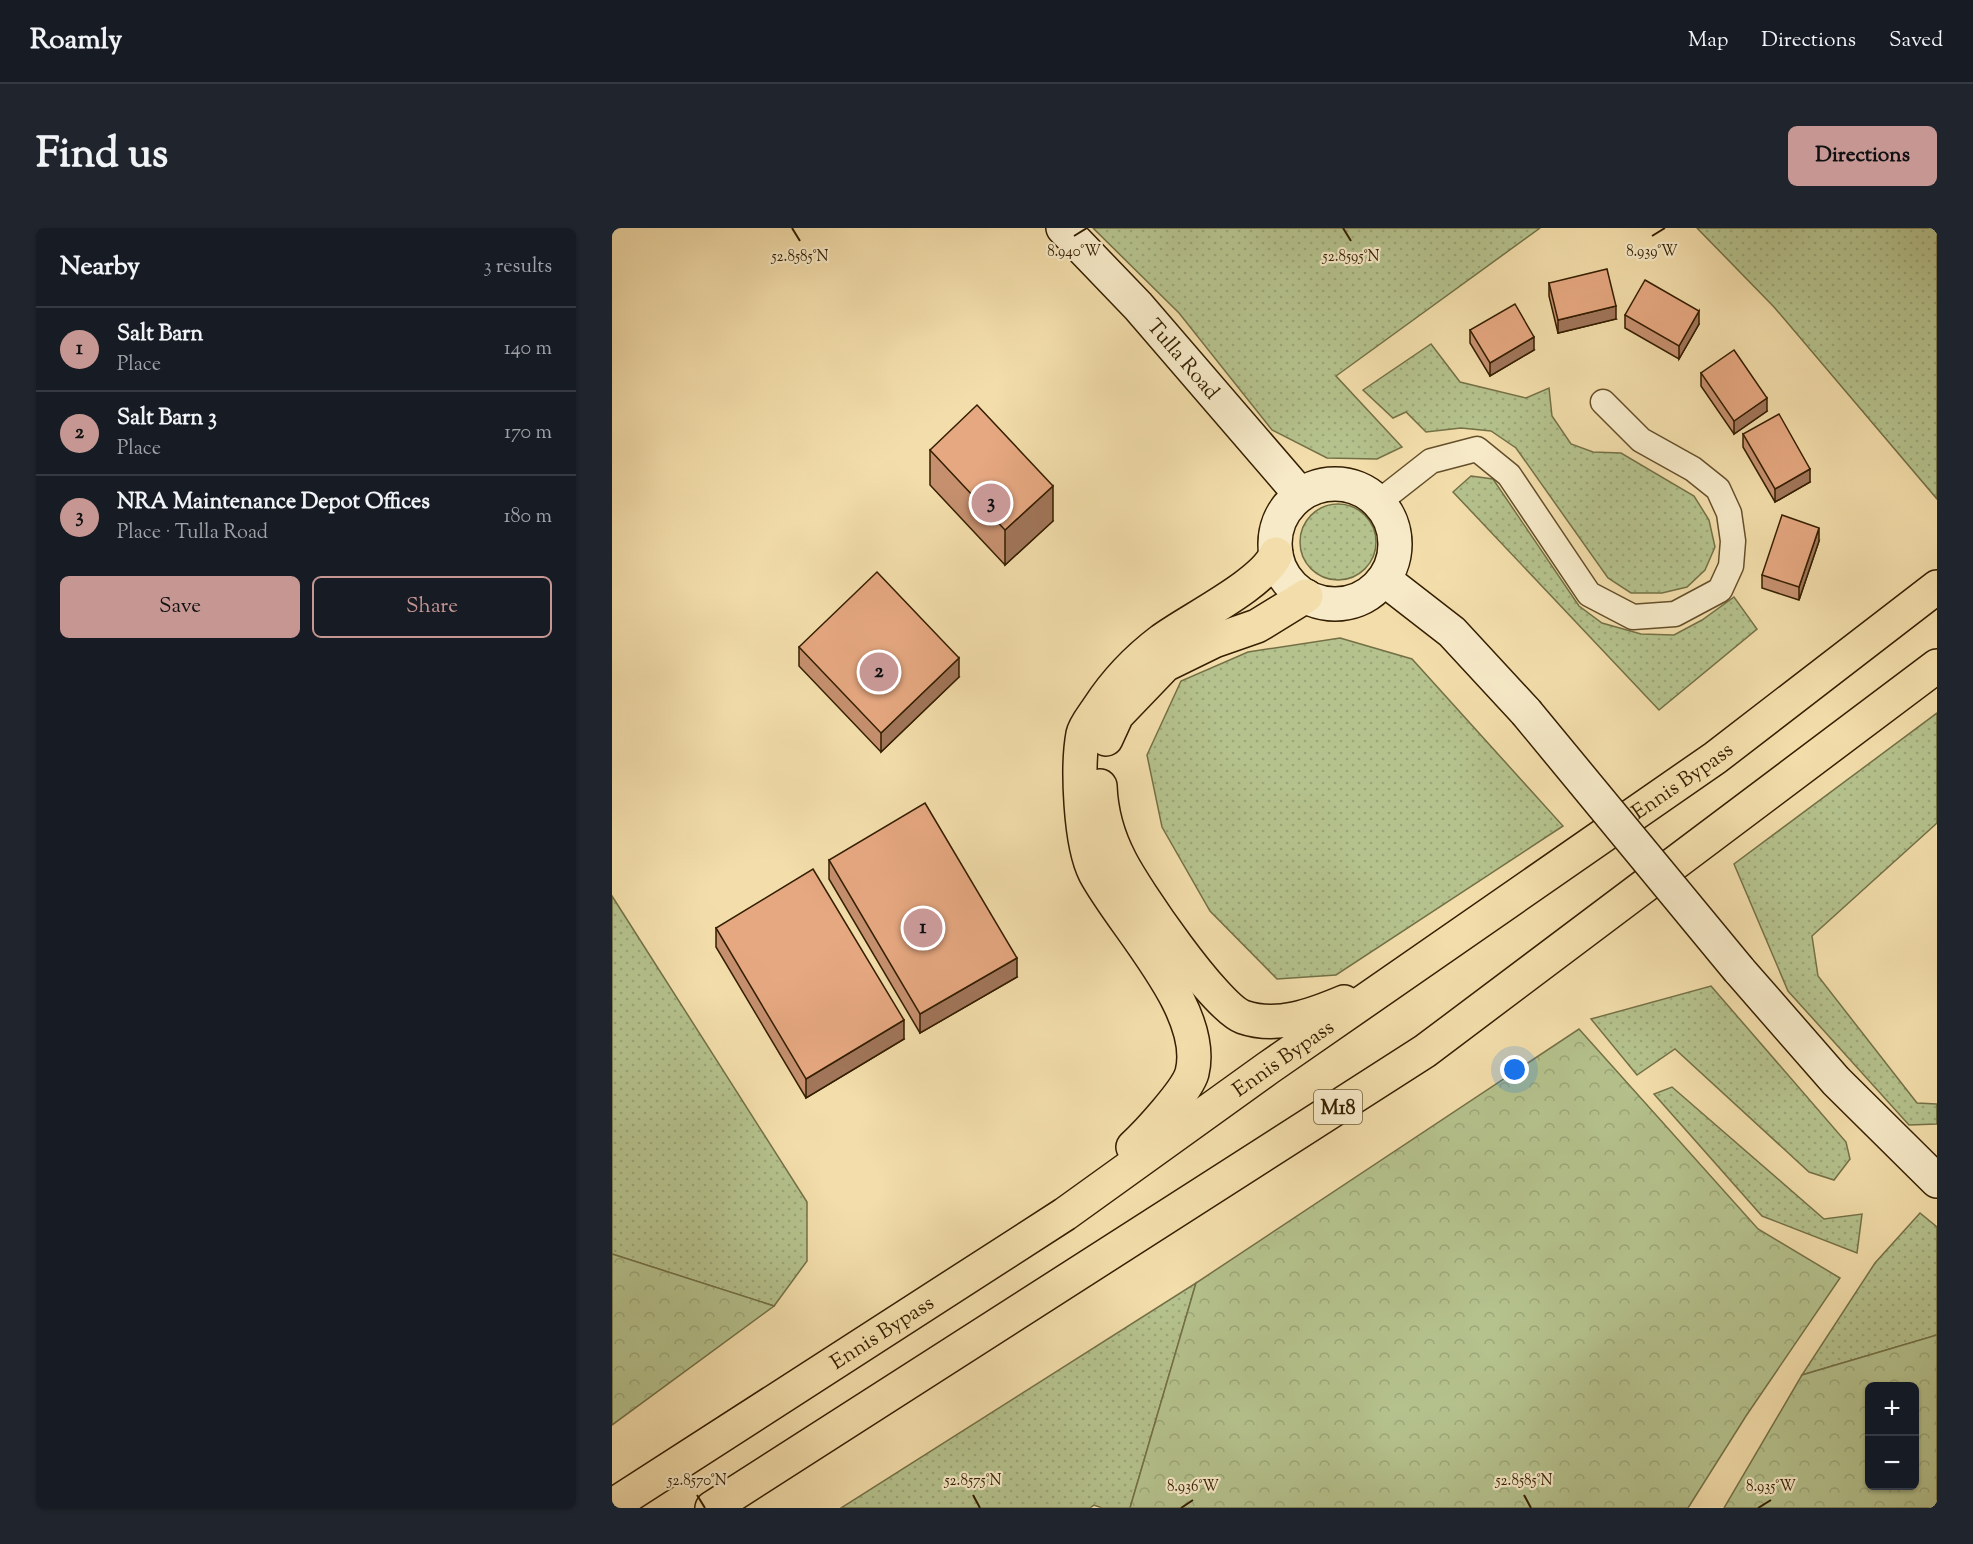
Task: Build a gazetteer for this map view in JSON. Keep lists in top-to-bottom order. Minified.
{"streets":{"highway":["Ennis Bypass","M18"],"main road":["Tulla Road"]},"page":{"header":"Roamly","nav":["Map","Directions","Saved"],"title":"Find us","buttons":["Directions",["Save","Share"]],"heading":["Nearby","3 results"],"list":[{"mark":"1","name":"Salt Barn","note":"Place","value":"140 m"},{"mark":"2","name":"Salt Barn 3","note":"Place","value":"170 m"},{"mark":"3","name":"NRA Maintenance Depot Offices","note":"Place · Tulla Road","value":"180 m"}],"pins":["3","2","1"],"map_buttons":["+","−"]},"coordinates":["8.940°W","8.939°W","52.8585°N","52.8595°N","52.8570°N","52.8575°N","8.936°W","8.935°W"]}
